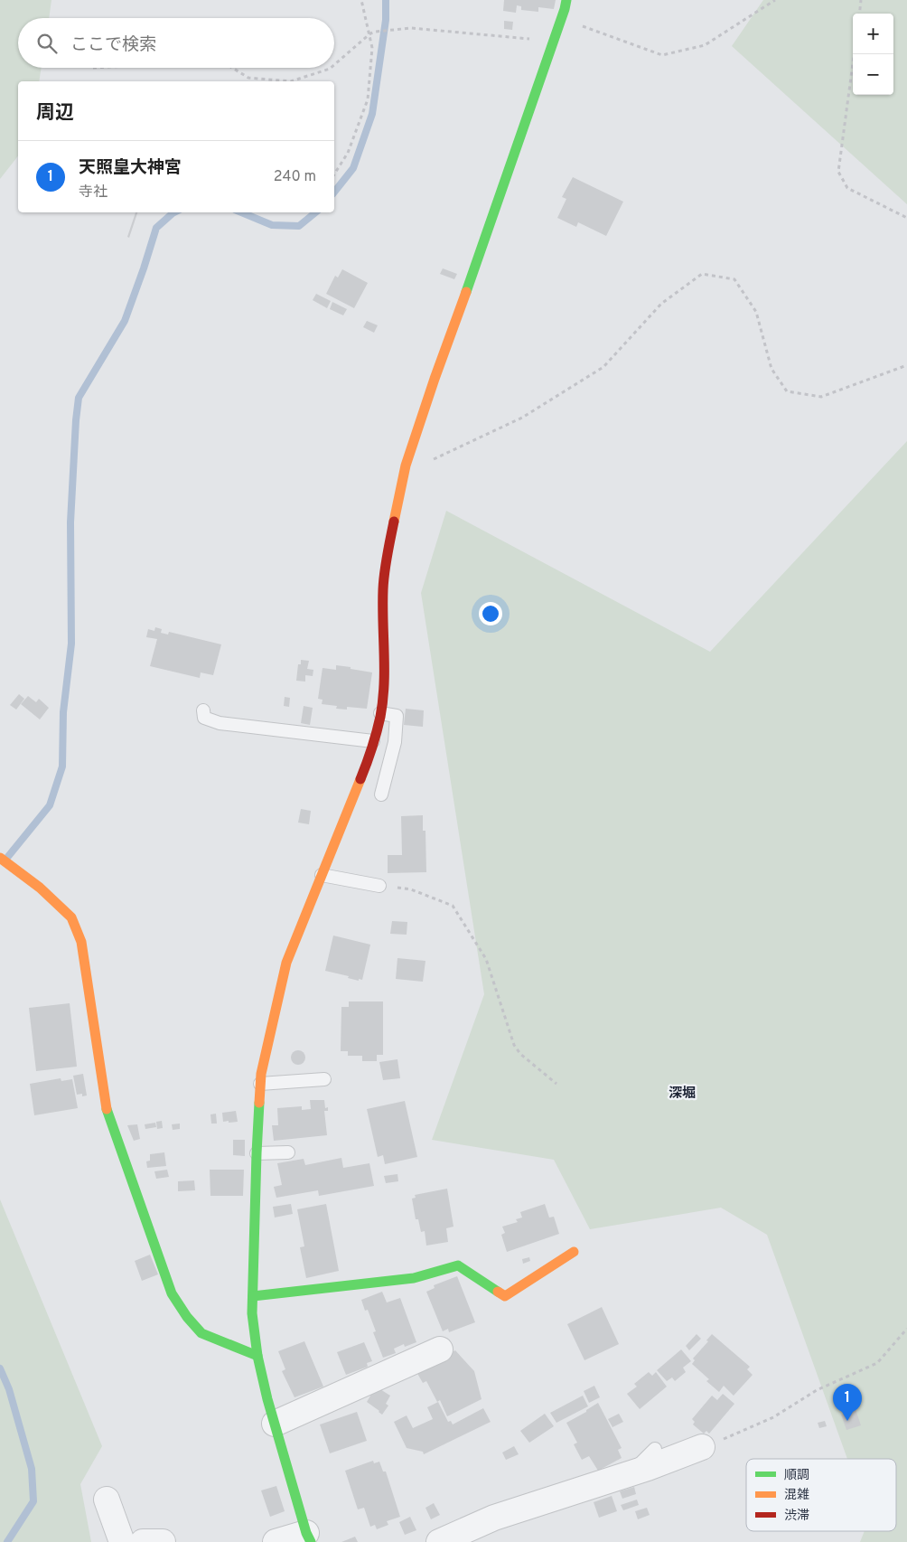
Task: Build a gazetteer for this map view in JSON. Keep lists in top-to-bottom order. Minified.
{"districts":["深堀"],"legend":["順調","混雑","渋滞"],"page":{"map_buttons":["+","−"],"search":"ここで検索","heading":"周辺","list":[{"mark":"1","name":"天照皇大神宮","note":"寺社","value":"240 m"}],"pins":"1"}}
